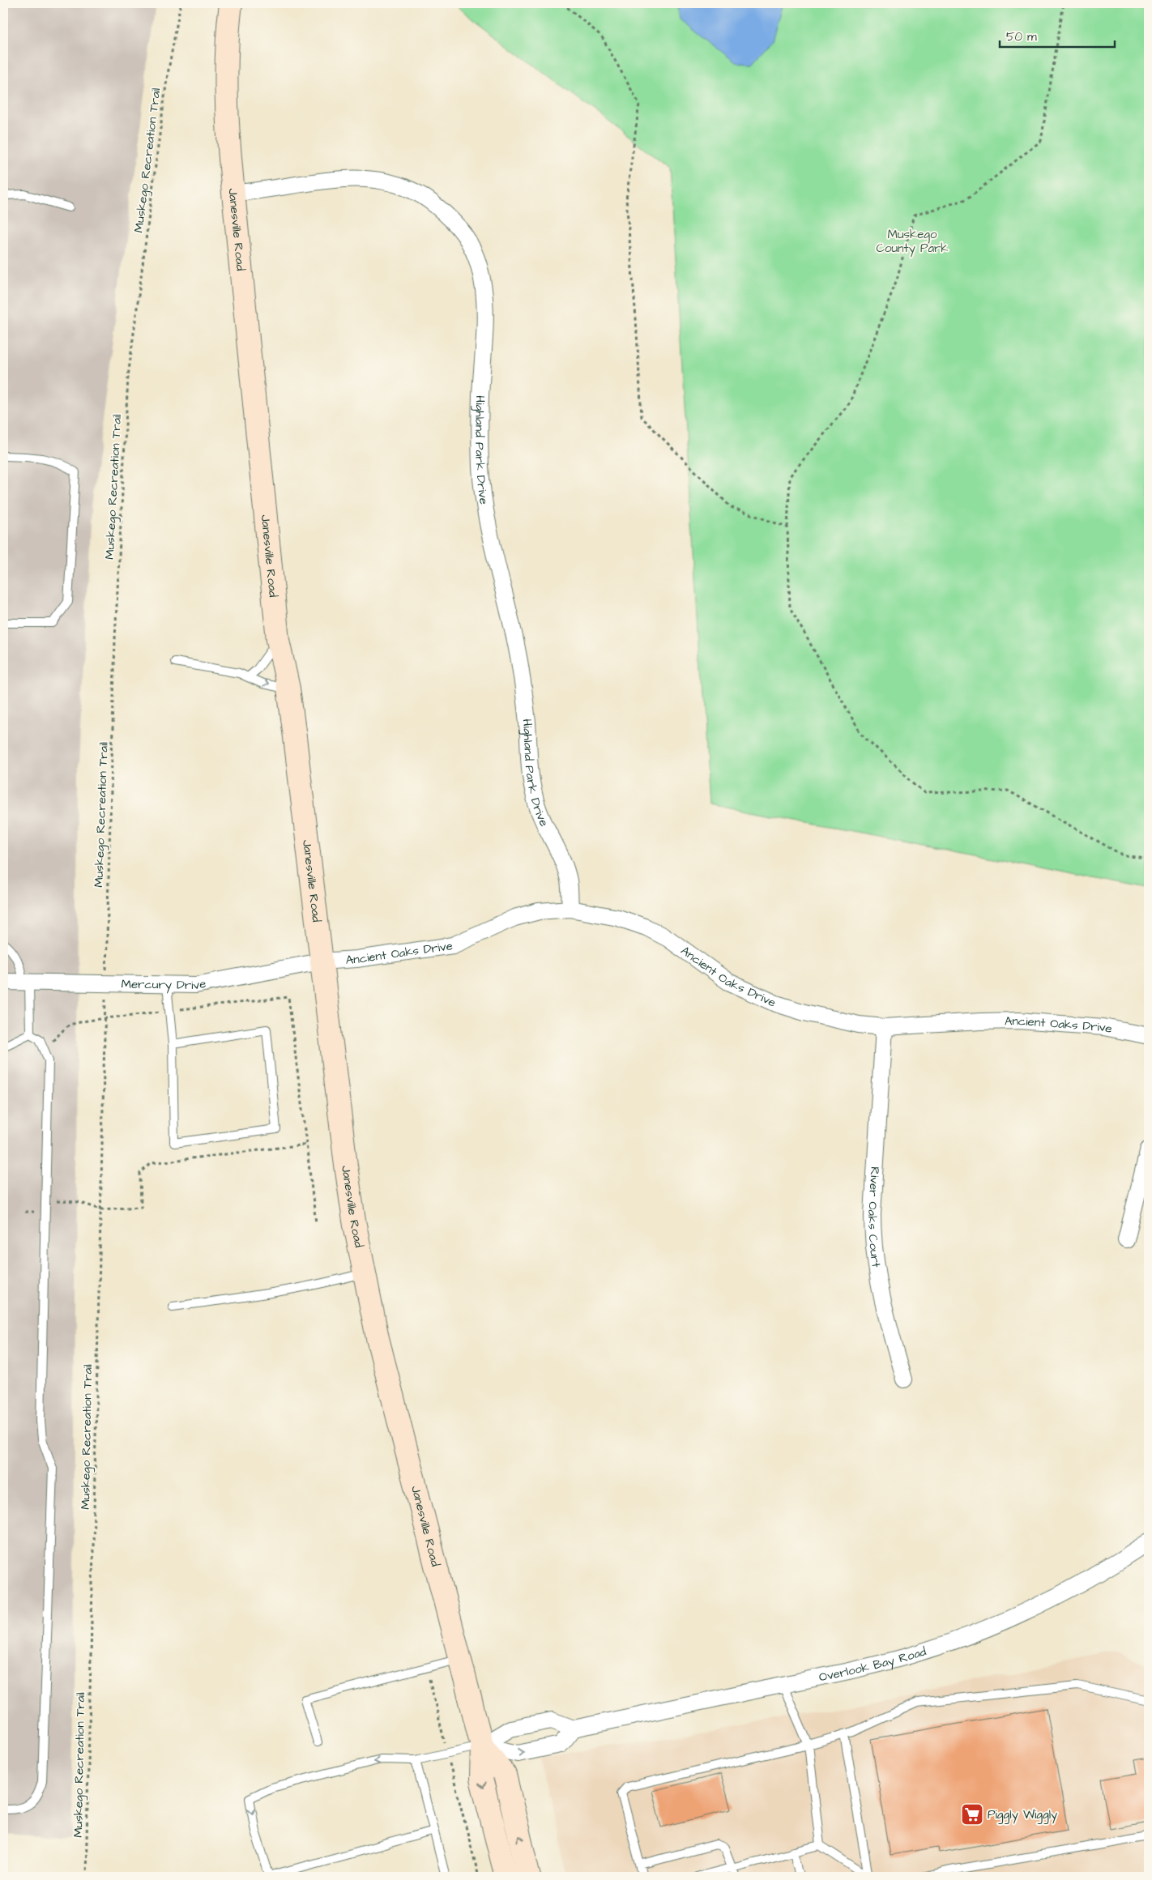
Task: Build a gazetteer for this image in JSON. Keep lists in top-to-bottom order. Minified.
{"streets":{"main road":["Janesville Road"],"street":["Highland Park Drive","Ancient Oaks Drive","Mercury Drive","River Oaks Court","Overlook Bay Road"],"path":["Muskego Recreation Trail"]},"crossings":[["Janesville Road","Highland Park Drive"],["Janesville Road","Ancient Oaks Drive"],["Janesville Road","Mercury Drive"],["Highland Park Drive","Ancient Oaks Drive"],["Ancient Oaks Drive","Mercury Drive"],["Ancient Oaks Drive","River Oaks Court"]],"parks":["Muskego County Park"],"places":{"supermarket":["Piggly Wiggly"]},"scale_bar":"50 m"}
